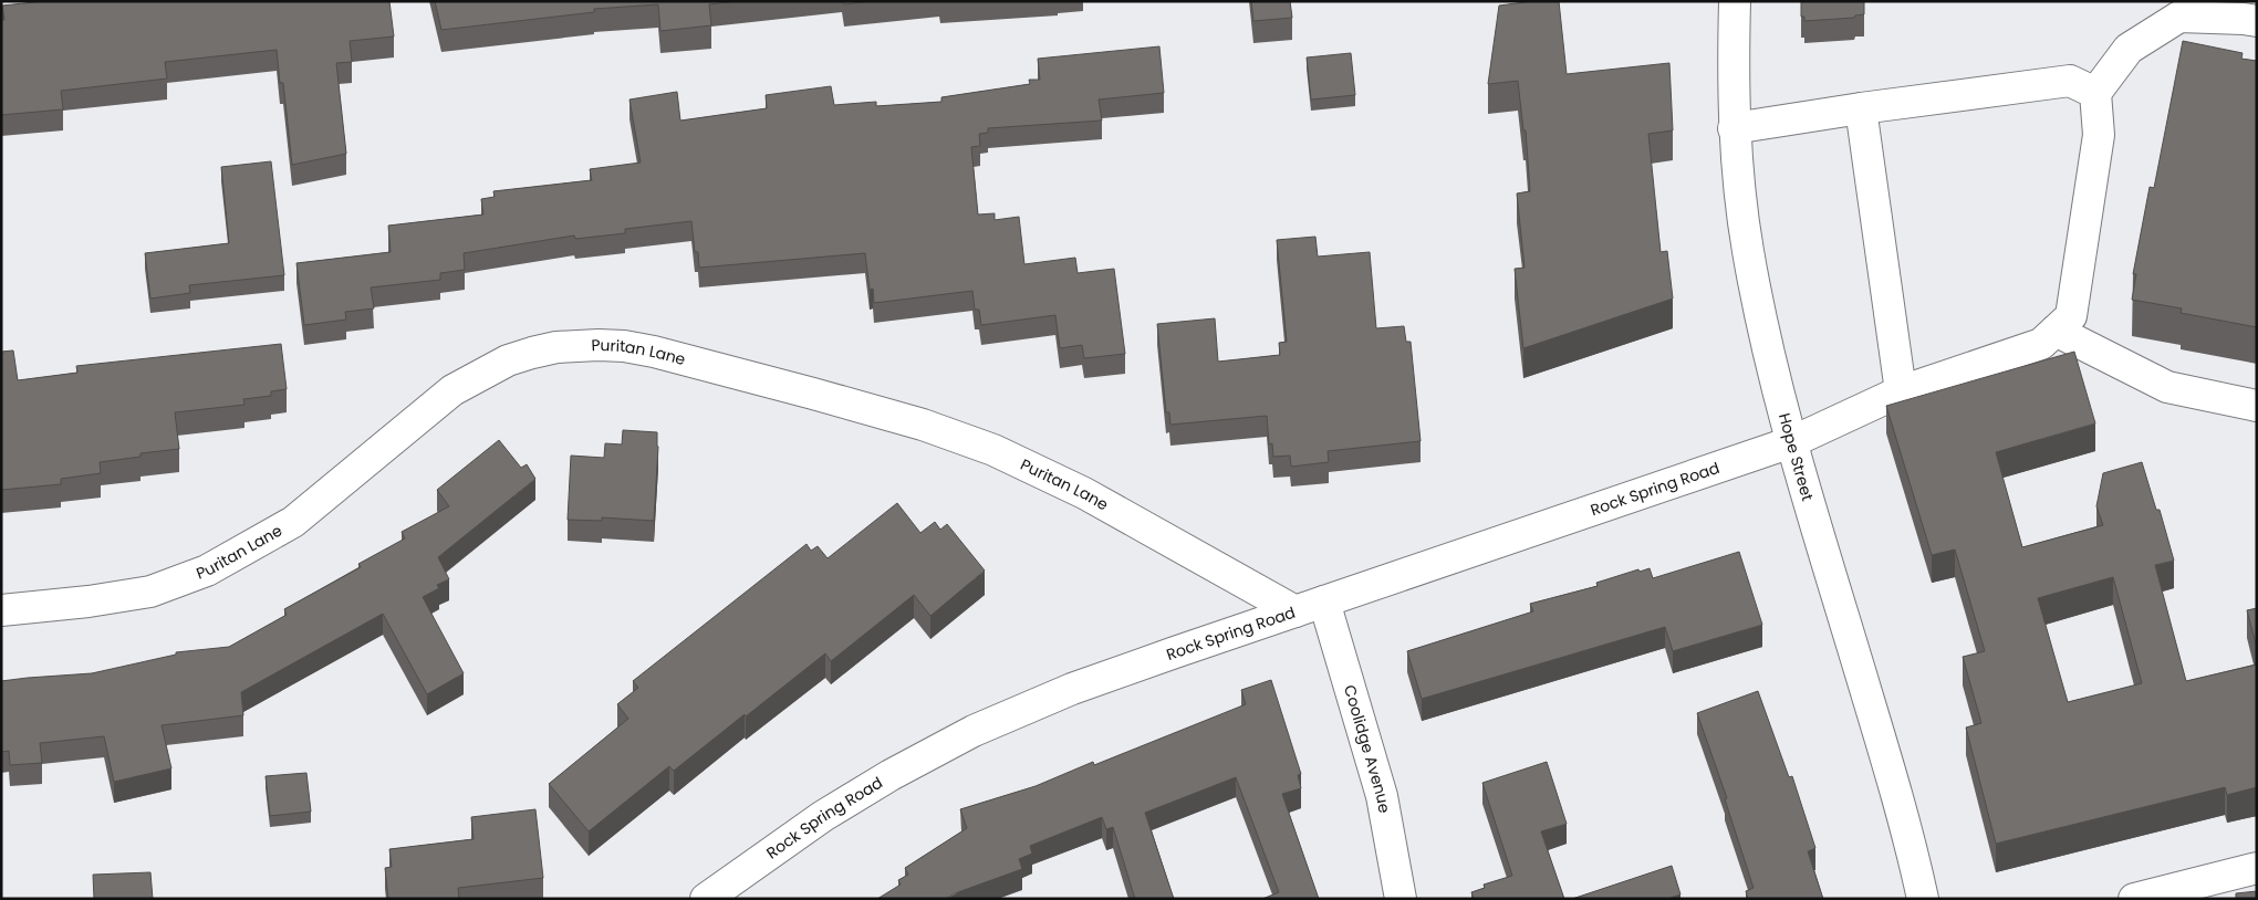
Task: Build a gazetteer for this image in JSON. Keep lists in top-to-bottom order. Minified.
{"streets":{"street":["Puritan Lane","Hope Street","Rock Spring Road","Coolidge Avenue"]},"crossings":[["Puritan Lane","Rock Spring Road"],["Hope Street","Rock Spring Road"],["Rock Spring Road","Coolidge Avenue"]]}
